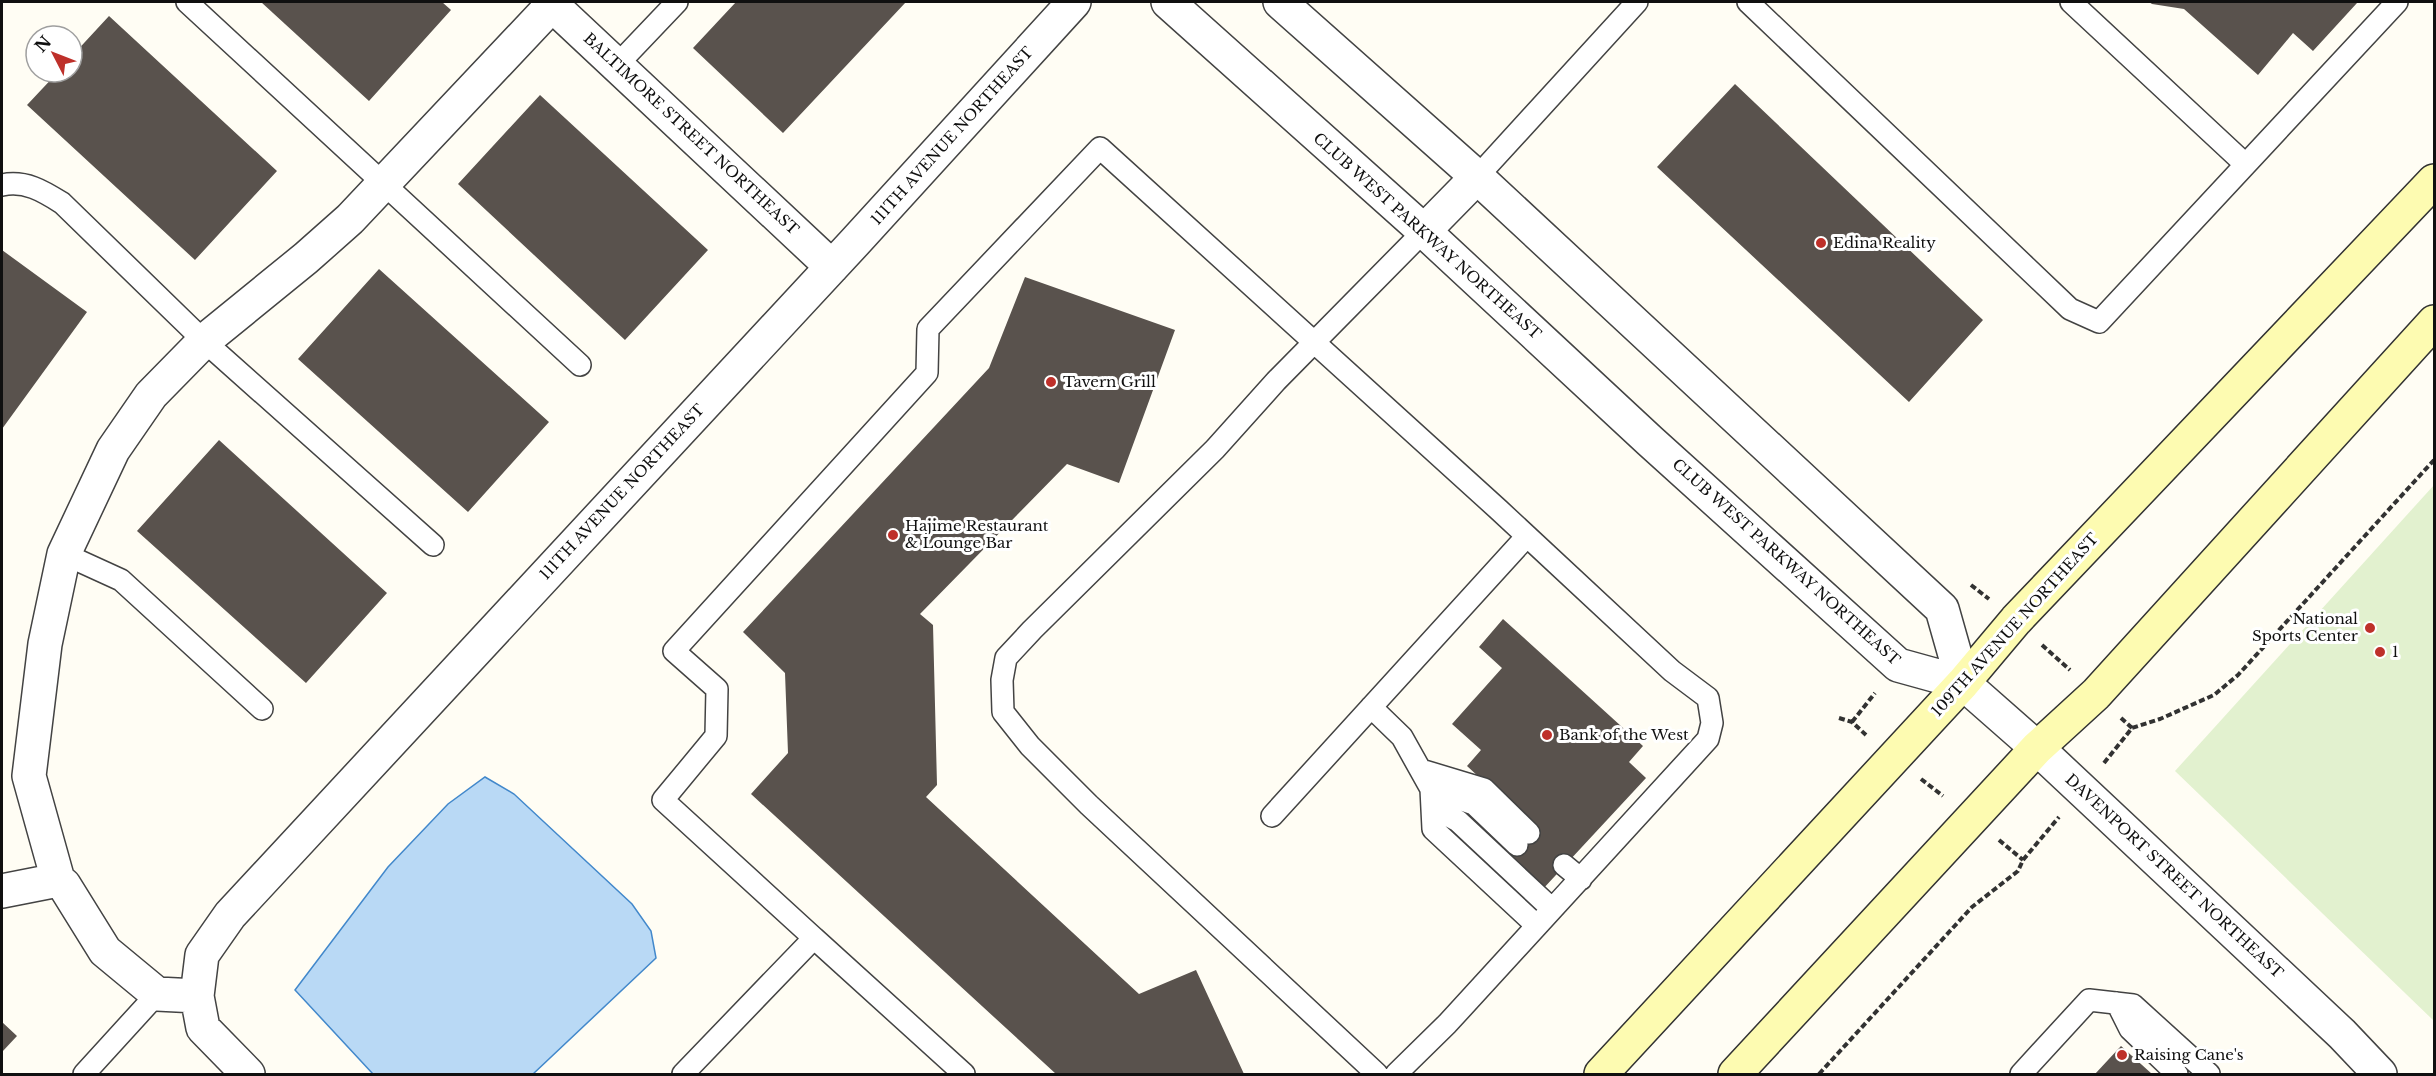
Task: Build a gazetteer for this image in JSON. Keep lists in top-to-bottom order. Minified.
{"streets":{"main road":["109TH AVENUE NORTHEAST"],"street":["BALTIMORE STREET NORTHEAST","111TH AVENUE NORTHEAST","CLUB WEST PARKWAY NORTHEAST","DAVENPORT STREET NORTHEAST"]},"crossings":[["BALTIMORE STREET NORTHEAST","111TH AVENUE NORTHEAST"],["CLUB WEST PARKWAY NORTHEAST","109TH AVENUE NORTHEAST"],["CLUB WEST PARKWAY NORTHEAST","DAVENPORT STREET NORTHEAST"],["109TH AVENUE NORTHEAST","DAVENPORT STREET NORTHEAST"]],"places":["Edina Reality","Tavern Grill","Hajime Restaurant & Lounge Bar","National Sports Center","1","Bank of the West","Raising Cane's"],"north":"top left"}
